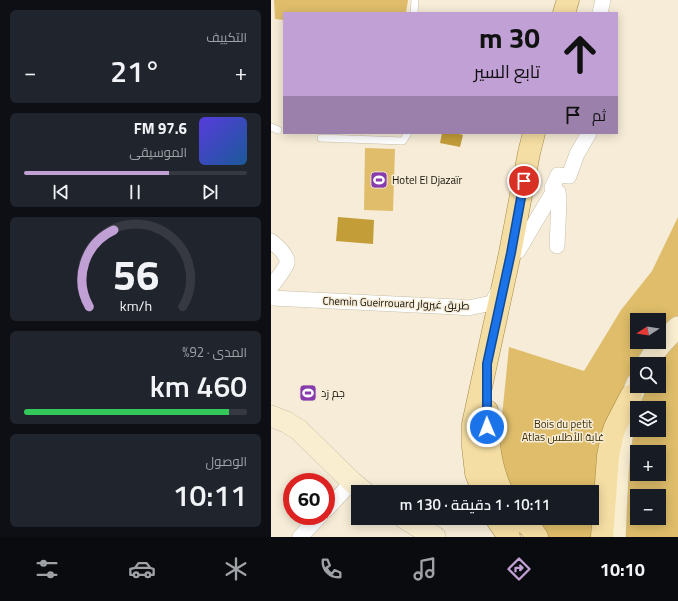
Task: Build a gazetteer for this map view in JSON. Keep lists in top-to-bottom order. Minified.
{"streets":{"street":["Chemin Gueirrouard طريق غيروار"]},"parks":["Bois du petit Atlas غابة الأطلس"],"places":{"sports":["Hotel El Djazaïr","جم زد"]},"north":"left","page":{"tile":["التكييف",["المدى · 92%","460 km"],["الوصول","10:11"]],"turn":["30 m","تابع السير"],"heat":["−","21°","+"],"then":"ثم","song":["97.6 FM","الموسيقى"],"map_buttons":["+","−"],"limit":"60","trip":"10:11 · 1 دقيقة · 130 m","tabs":"10:10","gauge":["56","km/h"]}}
